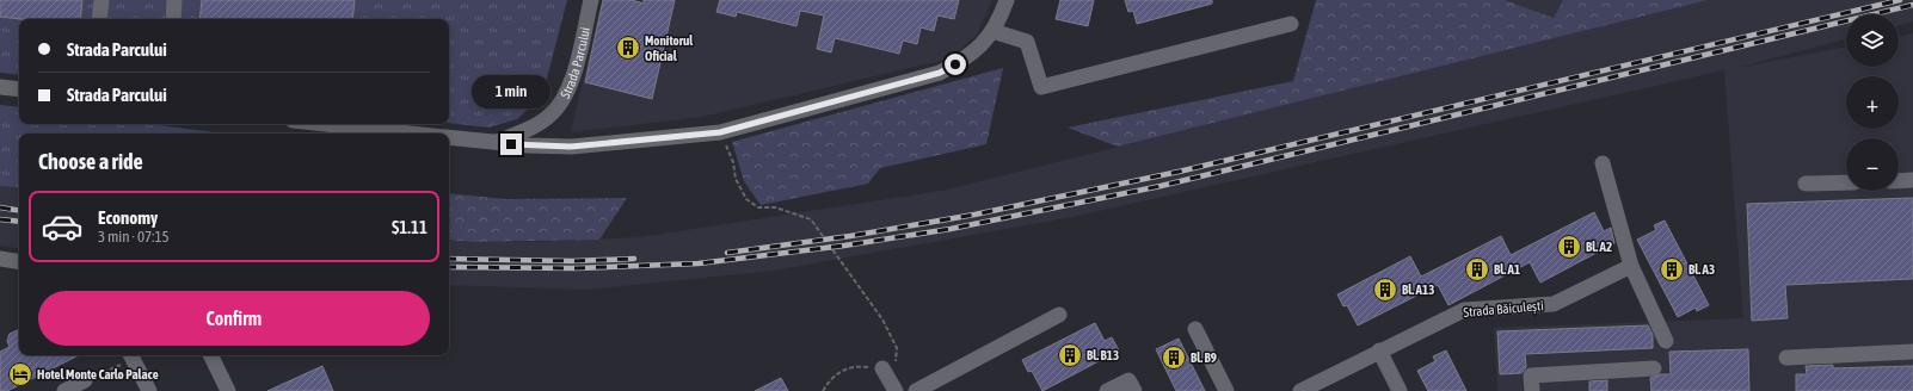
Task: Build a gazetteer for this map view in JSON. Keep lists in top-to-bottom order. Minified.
{"streets":{"street":["Strada Parcului","Strada Băiculești"]},"places":{"building":["Monitorul Oficial","Bl. A2","Bl. A1","Bl. A3","Bl. A13","Bl. B13","Bl. B9"],"hotel":["Hotel Monte Carlo Palace"]},"page":{"map_buttons":["+","−"],"banner":["Strada Parcului","Strada Parcului"],"bubble":"1 min","heading":"Choose a ride","list":[{"name":"Economy","note":"3 min · 07:15","value":"$1.11"}],"buttons":"Confirm"}}
